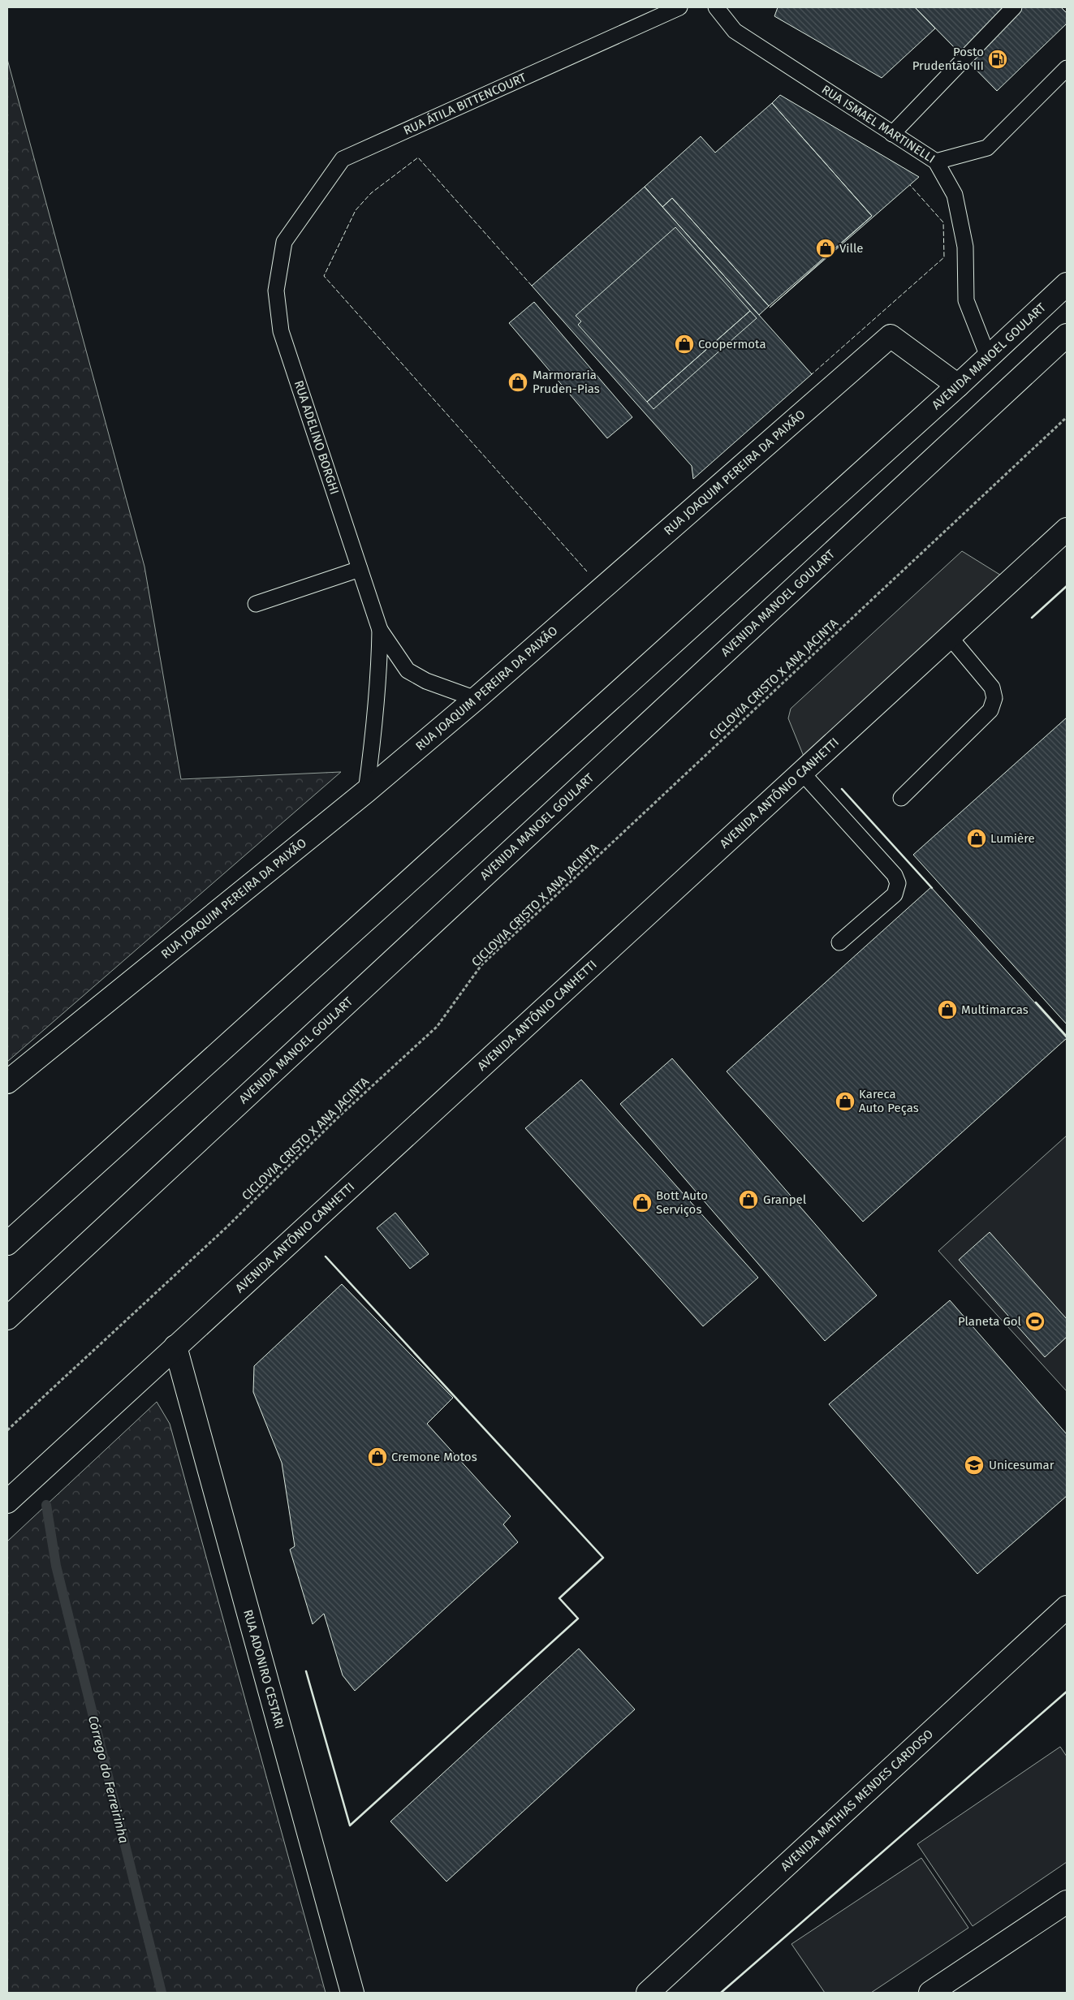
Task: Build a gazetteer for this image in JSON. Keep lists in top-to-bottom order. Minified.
{"streets":{"street":["AVENIDA MANOEL GOULART","RUA JOAQUIM PEREIRA DA PAIXÃO","AVENIDA ANTÔNIO CANHETTI","RUA ADONIRO CESTARI","AVENIDA MATHIAS MENDES CARDOSO"],"lane":["RUA ÁTILA BITTENCOURT","RUA ISMAEL MARTINELLI","RUA ADELINO BORGHI"],"path":["CICLOVIA CRISTO X ANA JACINTA"]},"crossings":[["RUA ÁTILA BITTENCOURT","RUA ADELINO BORGHI"],["RUA ISMAEL MARTINELLI","AVENIDA MANOEL GOULART"],["AVENIDA MANOEL GOULART","RUA JOAQUIM PEREIRA DA PAIXÃO"],["AVENIDA ANTÔNIO CANHETTI","RUA ADONIRO CESTARI"]],"water":["Córrego do Ferreirinha"],"places":{"fuel station":["Posto Prudentão III"],"shop":["Ville","Coopermota","Marmoraria Pruden-Pias","Lumière","Multimarcas","Kareca Auto Peças","Granpel","Bott Auto Serviços","Cremone Motos"],"sports":["Planeta Gol"],"school or university":["Unicesumar"]}}
